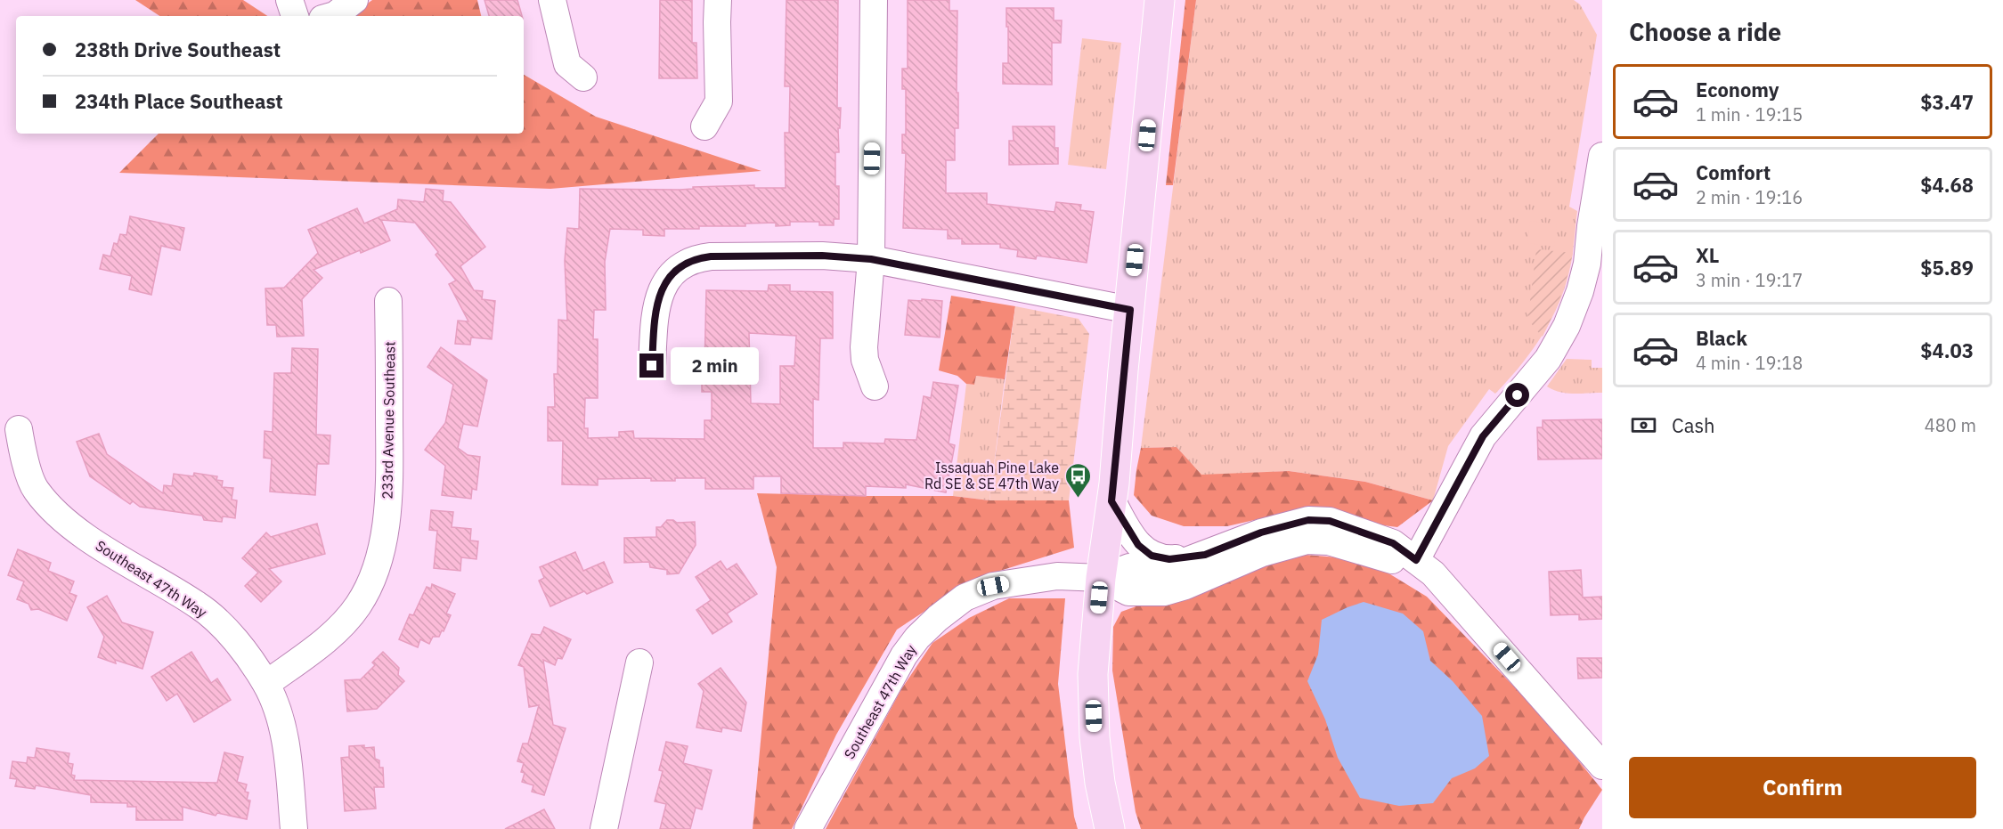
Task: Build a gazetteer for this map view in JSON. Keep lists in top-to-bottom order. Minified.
{"streets":{"street":["233rd Avenue Southeast","Southeast 47th Way"]},"crossings":[["233rd Avenue Southeast","Southeast 47th Way"]],"places":{"bus stop":["Issaquah Pine Lake Rd SE & SE 47th Way"]},"page":{"heading":"Choose a ride","banner":["238th Drive Southeast","234th Place Southeast"],"list":[{"name":"Economy","note":"1 min · 19:15","value":"$3.47"},{"name":"Comfort","note":"2 min · 19:16","value":"$4.68"},{"name":"XL","note":"3 min · 19:17","value":"$5.89"},{"name":"Black","note":"4 min · 19:18","value":"$4.03"}],"bubble":"2 min","pay":["Cash","480 m"],"buttons":"Confirm"}}
